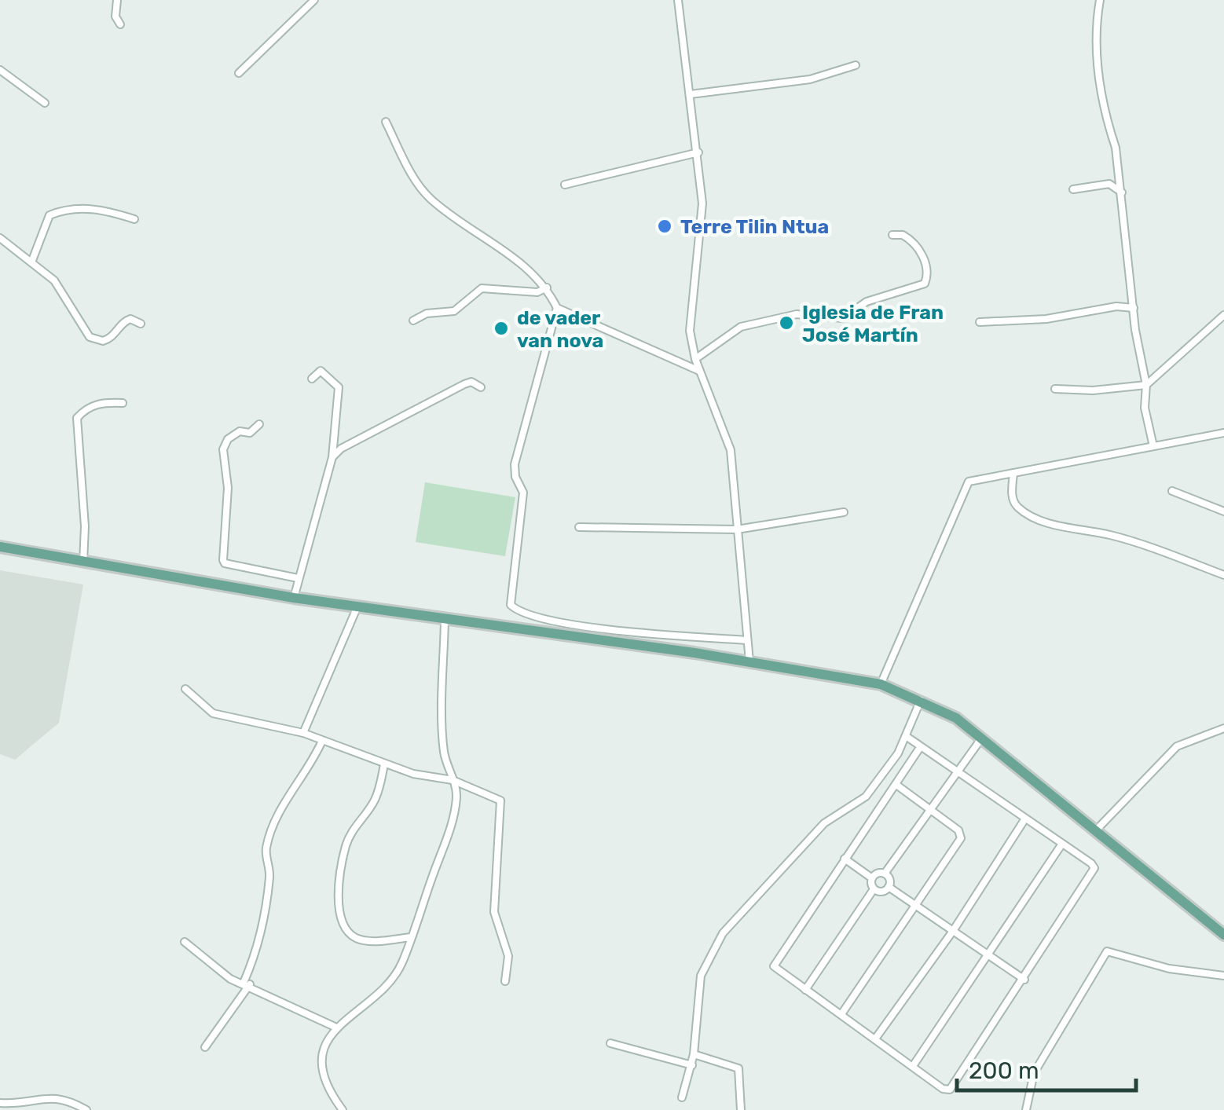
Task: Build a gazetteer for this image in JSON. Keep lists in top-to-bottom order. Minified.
{"places":["Terre Tilin Ntua","Iglesia de Fran José Martín","de vader van nova"],"scale_bar":"200 m"}
